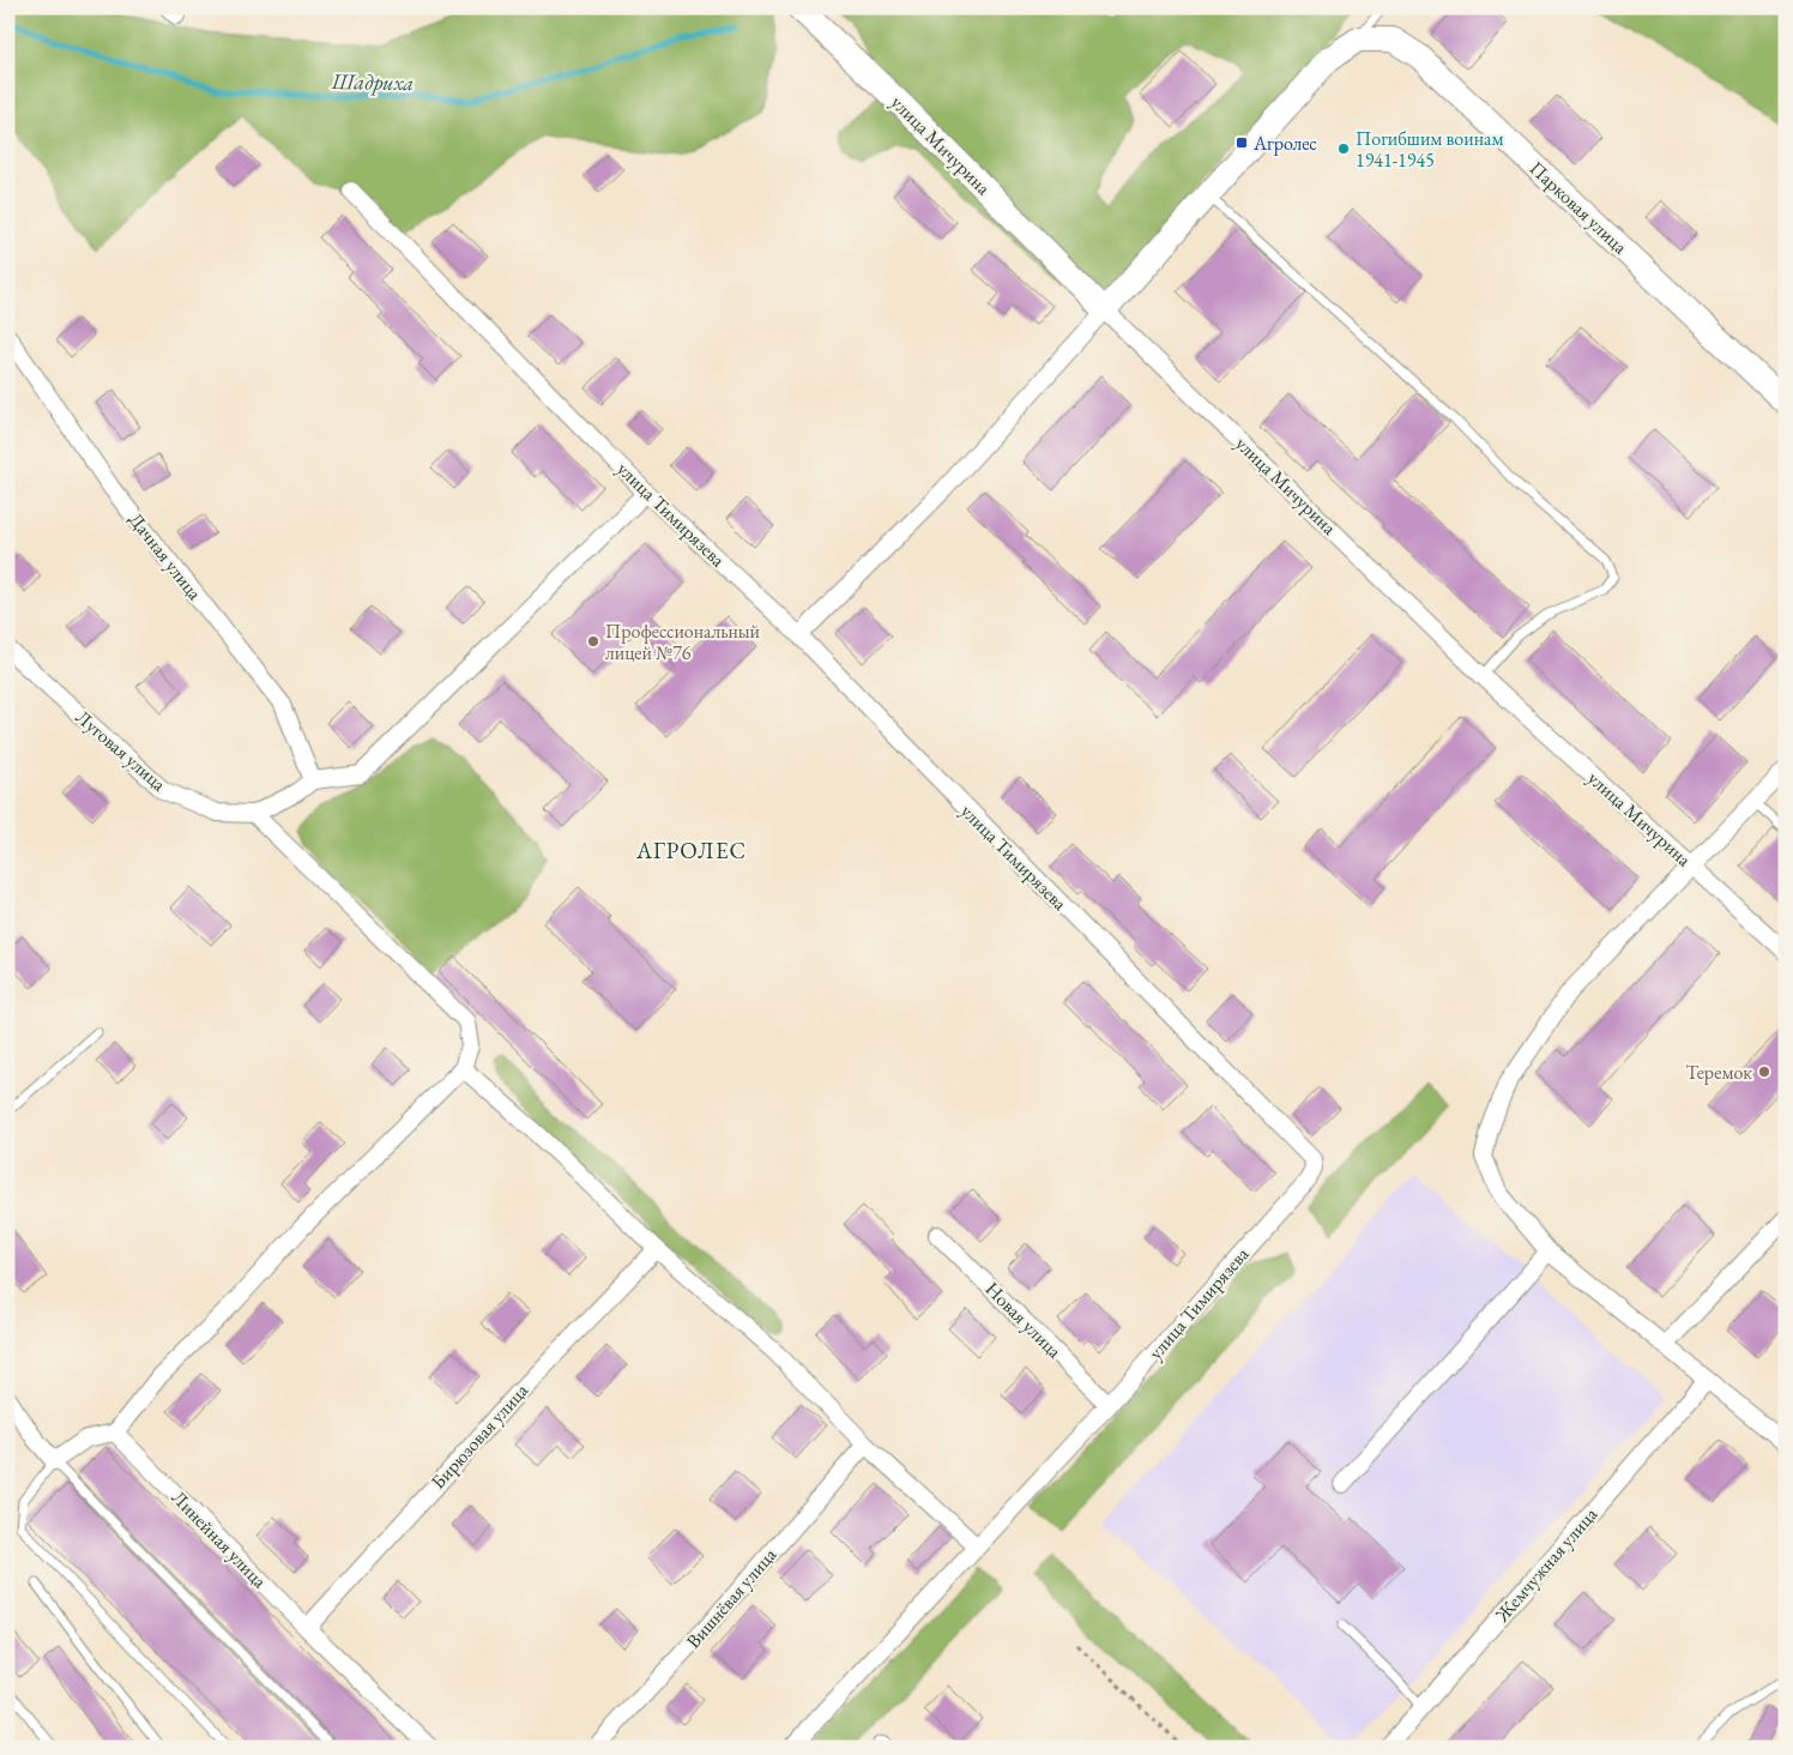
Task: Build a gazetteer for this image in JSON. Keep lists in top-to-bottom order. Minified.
{"streets":{"street":["улица Мичурина","Парковая улица","улица Тимирязева","Дачная улица","Луговая улица","Новая улица","Бирюзовая улица","Линейная улица","Жемчужная улица","Вишнёвая улица"]},"crossings":[["улица Тимирязева","Новая улица"],["Бирюзовая улица","Линейная улица"]],"districts":["АГРОЛЕС"],"water":["Шадриха"],"places":{"transit":["Агролес"],"other":["Погибшим воинам 1941-1945","Профессиональный лицей №76","Теремок"]}}
